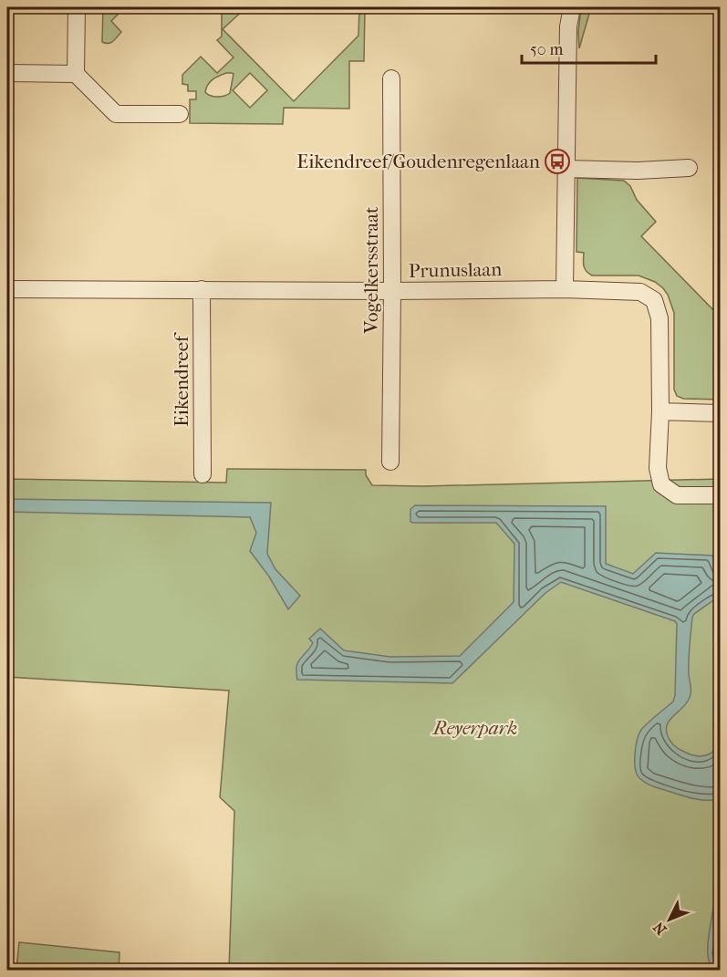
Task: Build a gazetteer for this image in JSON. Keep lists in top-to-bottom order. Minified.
{"streets":{"street":["Vogelkersstraat","Prunuslaan","Eikendreef"]},"crossings":[["Vogelkersstraat","Prunuslaan"],["Prunuslaan","Eikendreef"]],"parks":["Reyerpark"],"places":{"bus stop":["Eikendreef/Goudenregenlaan"]},"scale_bar":"50 m","north":"bottom left"}
